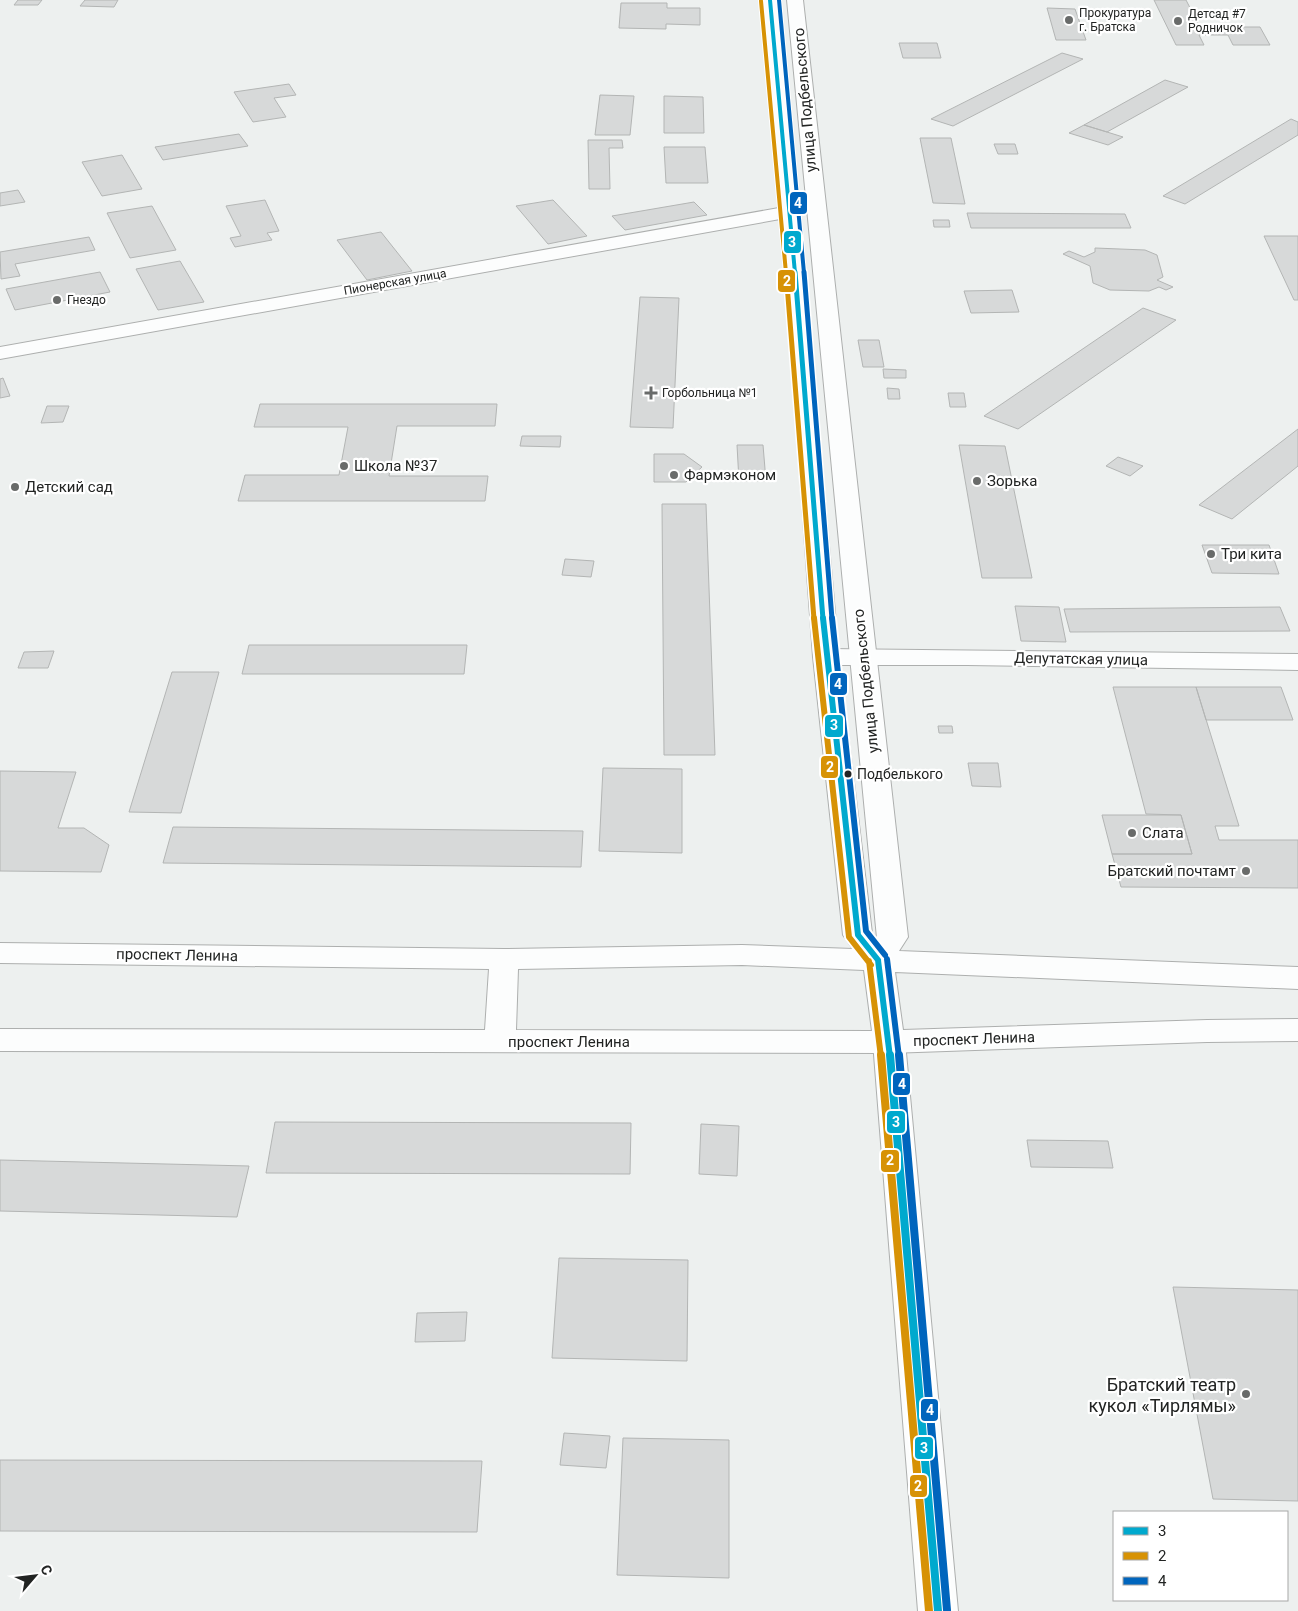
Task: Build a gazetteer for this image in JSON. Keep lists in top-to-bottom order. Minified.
{"streets":{"main road":["улица Подбельского","Пионерская улица","Депутатская улица","проспект Ленина"]},"crossings":[["улица Подбельского","Пионерская улица"],["улица Подбельского","Депутатская улица"],["улица Подбельского","проспект Ленина"]],"places":{"other":["Прокуратура г. Братска","Детсад #7 Родничок","Гнездо","Школа №37","Фармэконом","Зорька","Детский сад","Три кита","Подбелького","Слата","Братский почтамт","Братский театр кукол «Тирлямы»"],"health":["Горбольница №1"]},"lines":["transit line 3","transit line 4","transit line 2"],"legend":["3","2","4"],"north":"top right"}
